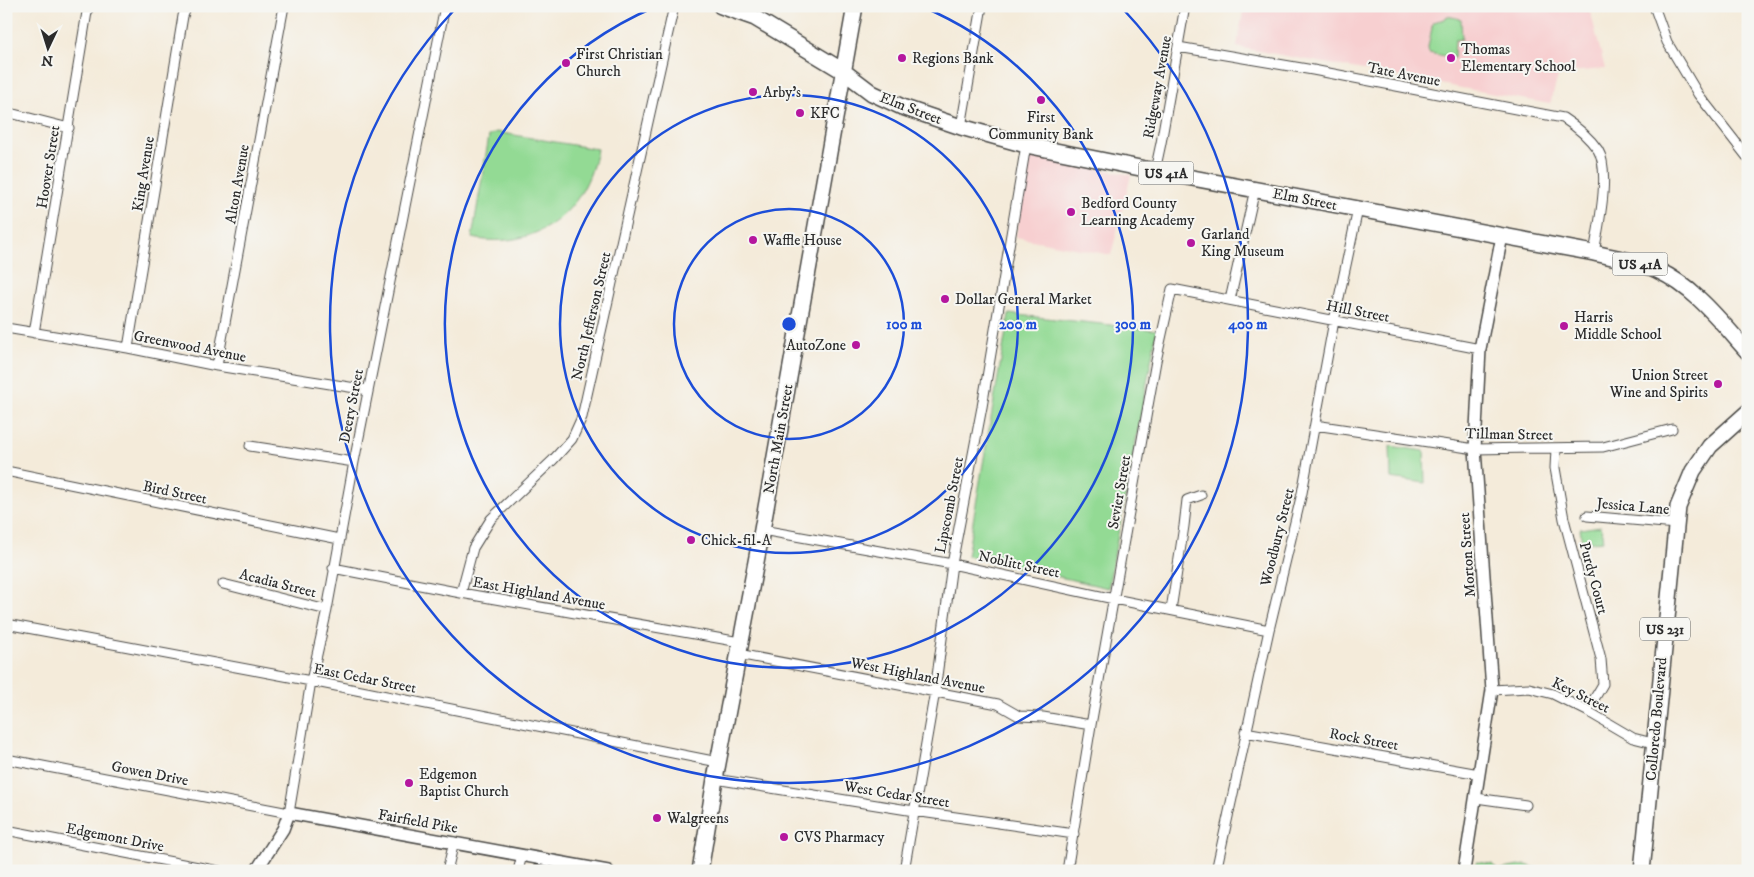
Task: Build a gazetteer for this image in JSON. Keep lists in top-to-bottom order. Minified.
{"streets":{"main road":["Elm Street","US 41A","North Main Street","US 231","Colloredo Boulevard"],"street":["Tate Avenue","Ridgeway Avenue","Hoover Street","King Avenue","Alton Avenue","Hill Street","North Jefferson Street","Greenwood Avenue","Deery Street","Tillman Street","Bird Street","Sevier Street","Lipscomb Street","Jessica Lane","Woodbury Street","Morton Street","Noblitt Street","Purdy Court","Acadia Street","East Highland Avenue","West Highland Avenue","East Cedar Street","Key Street","Rock Street","Gowen Drive","West Cedar Street","Fairfield Pike","Edgemont Drive"]},"crossings":[["Tate Avenue","Ridgeway Avenue"],["Tate Avenue","Elm Street"],["Ridgeway Avenue","Elm Street"],["Elm Street","US 41A"],["Elm Street","North Main Street"],["Elm Street","Lipscomb Street"],["Elm Street","Woodbury Street"],["Elm Street","Morton Street"],["Hoover Street","Greenwood Avenue"],["US 41A","North Main Street"],["King Avenue","Greenwood Avenue"],["Alton Avenue","Greenwood Avenue"],["Hill Street","Sevier Street"],["Hill Street","Woodbury Street"],["Hill Street","Morton Street"],["North Jefferson Street","East Highland Avenue"],["Greenwood Avenue","Deery Street"],["Deery Street","Bird Street"],["Deery Street","Acadia Street"],["Deery Street","East Highland Avenue"],["Deery Street","East Cedar Street"],["Deery Street","Gowen Drive"],["Deery Street","Fairfield Pike"],["Tillman Street","Woodbury Street"],["Tillman Street","Morton Street"],["Tillman Street","Purdy Court"],["North Main Street","Noblitt Street"],["North Main Street","East Highland Avenue"],["North Main Street","West Highland Avenue"],["North Main Street","East Cedar Street"],["North Main Street","West Cedar Street"],["Sevier Street","Noblitt Street"],["Sevier Street","West Highland Avenue"],["Sevier Street","West Cedar Street"],["Lipscomb Street","Noblitt Street"],["Lipscomb Street","West Highland Avenue"],["Lipscomb Street","West Cedar Street"],["Jessica Lane","Colloredo Boulevard"],["Woodbury Street","Noblitt Street"],["Woodbury Street","Rock Street"],["Morton Street","Key Street"],["Morton Street","Rock Street"],["Purdy Court","Key Street"],["East Highland Avenue","West Highland Avenue"],["Key Street","Colloredo Boulevard"],["Gowen Drive","Fairfield Pike"]],"places":["Regions Bank","Thomas Elementary School","First Christian Church","Arby's","First Community Bank","KFC","Bedford County Learning Academy","Waffle House","Garland King Museum","Dollar General Market","Harris Middle School","AutoZone","Union Street Wine and Spirits","Chick-fil-A","Edgemon Baptist Church","Walgreens","CVS Pharmacy"],"north":"bottom","rings":["100 m","200 m","300 m","400 m"]}
